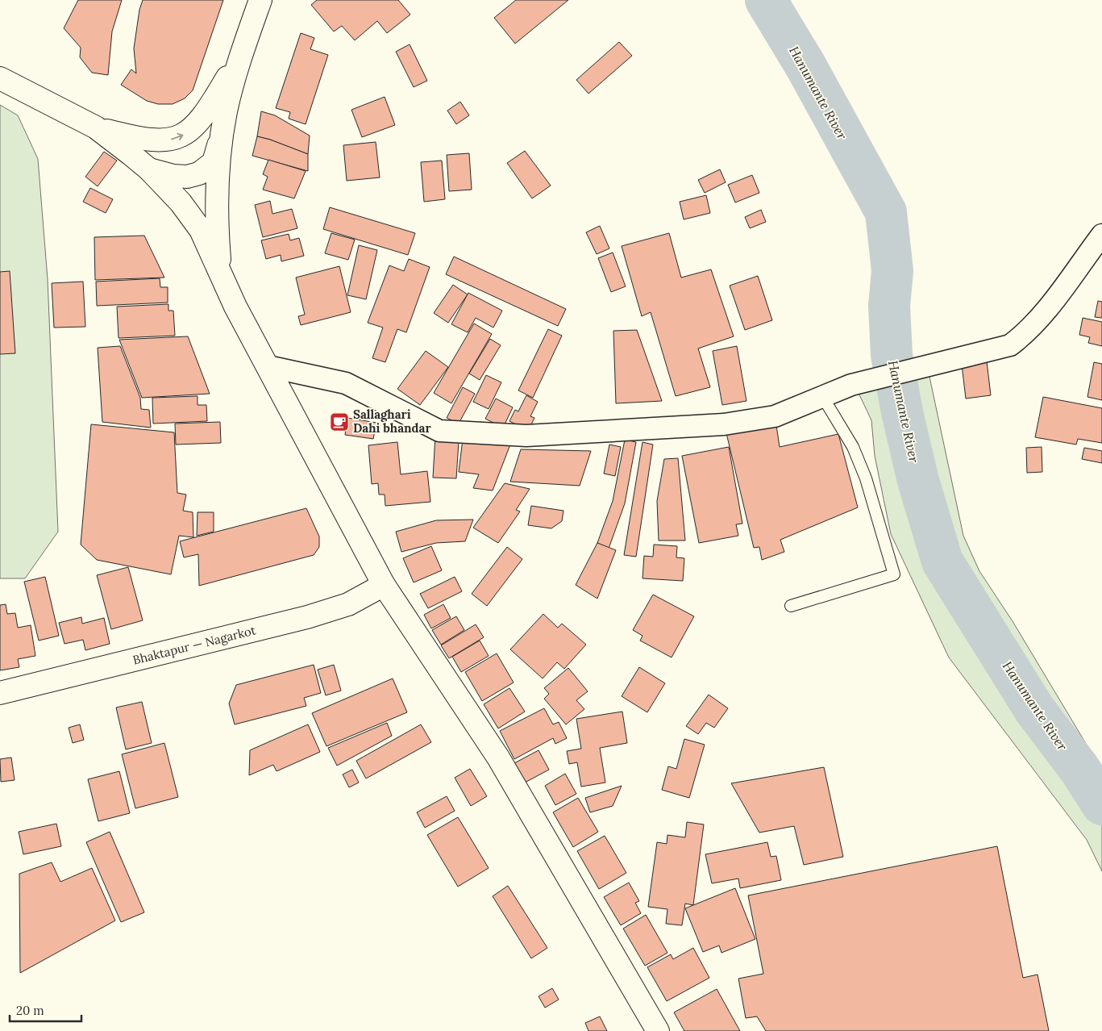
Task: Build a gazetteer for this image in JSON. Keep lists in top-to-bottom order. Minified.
{"streets":{"main road":["Bhaktapur — Nagarkot"]},"water":["Hanumante River"],"places":{"cafe":["Sallaghari Dahi bhandar"]},"scale_bar":"20 m"}
